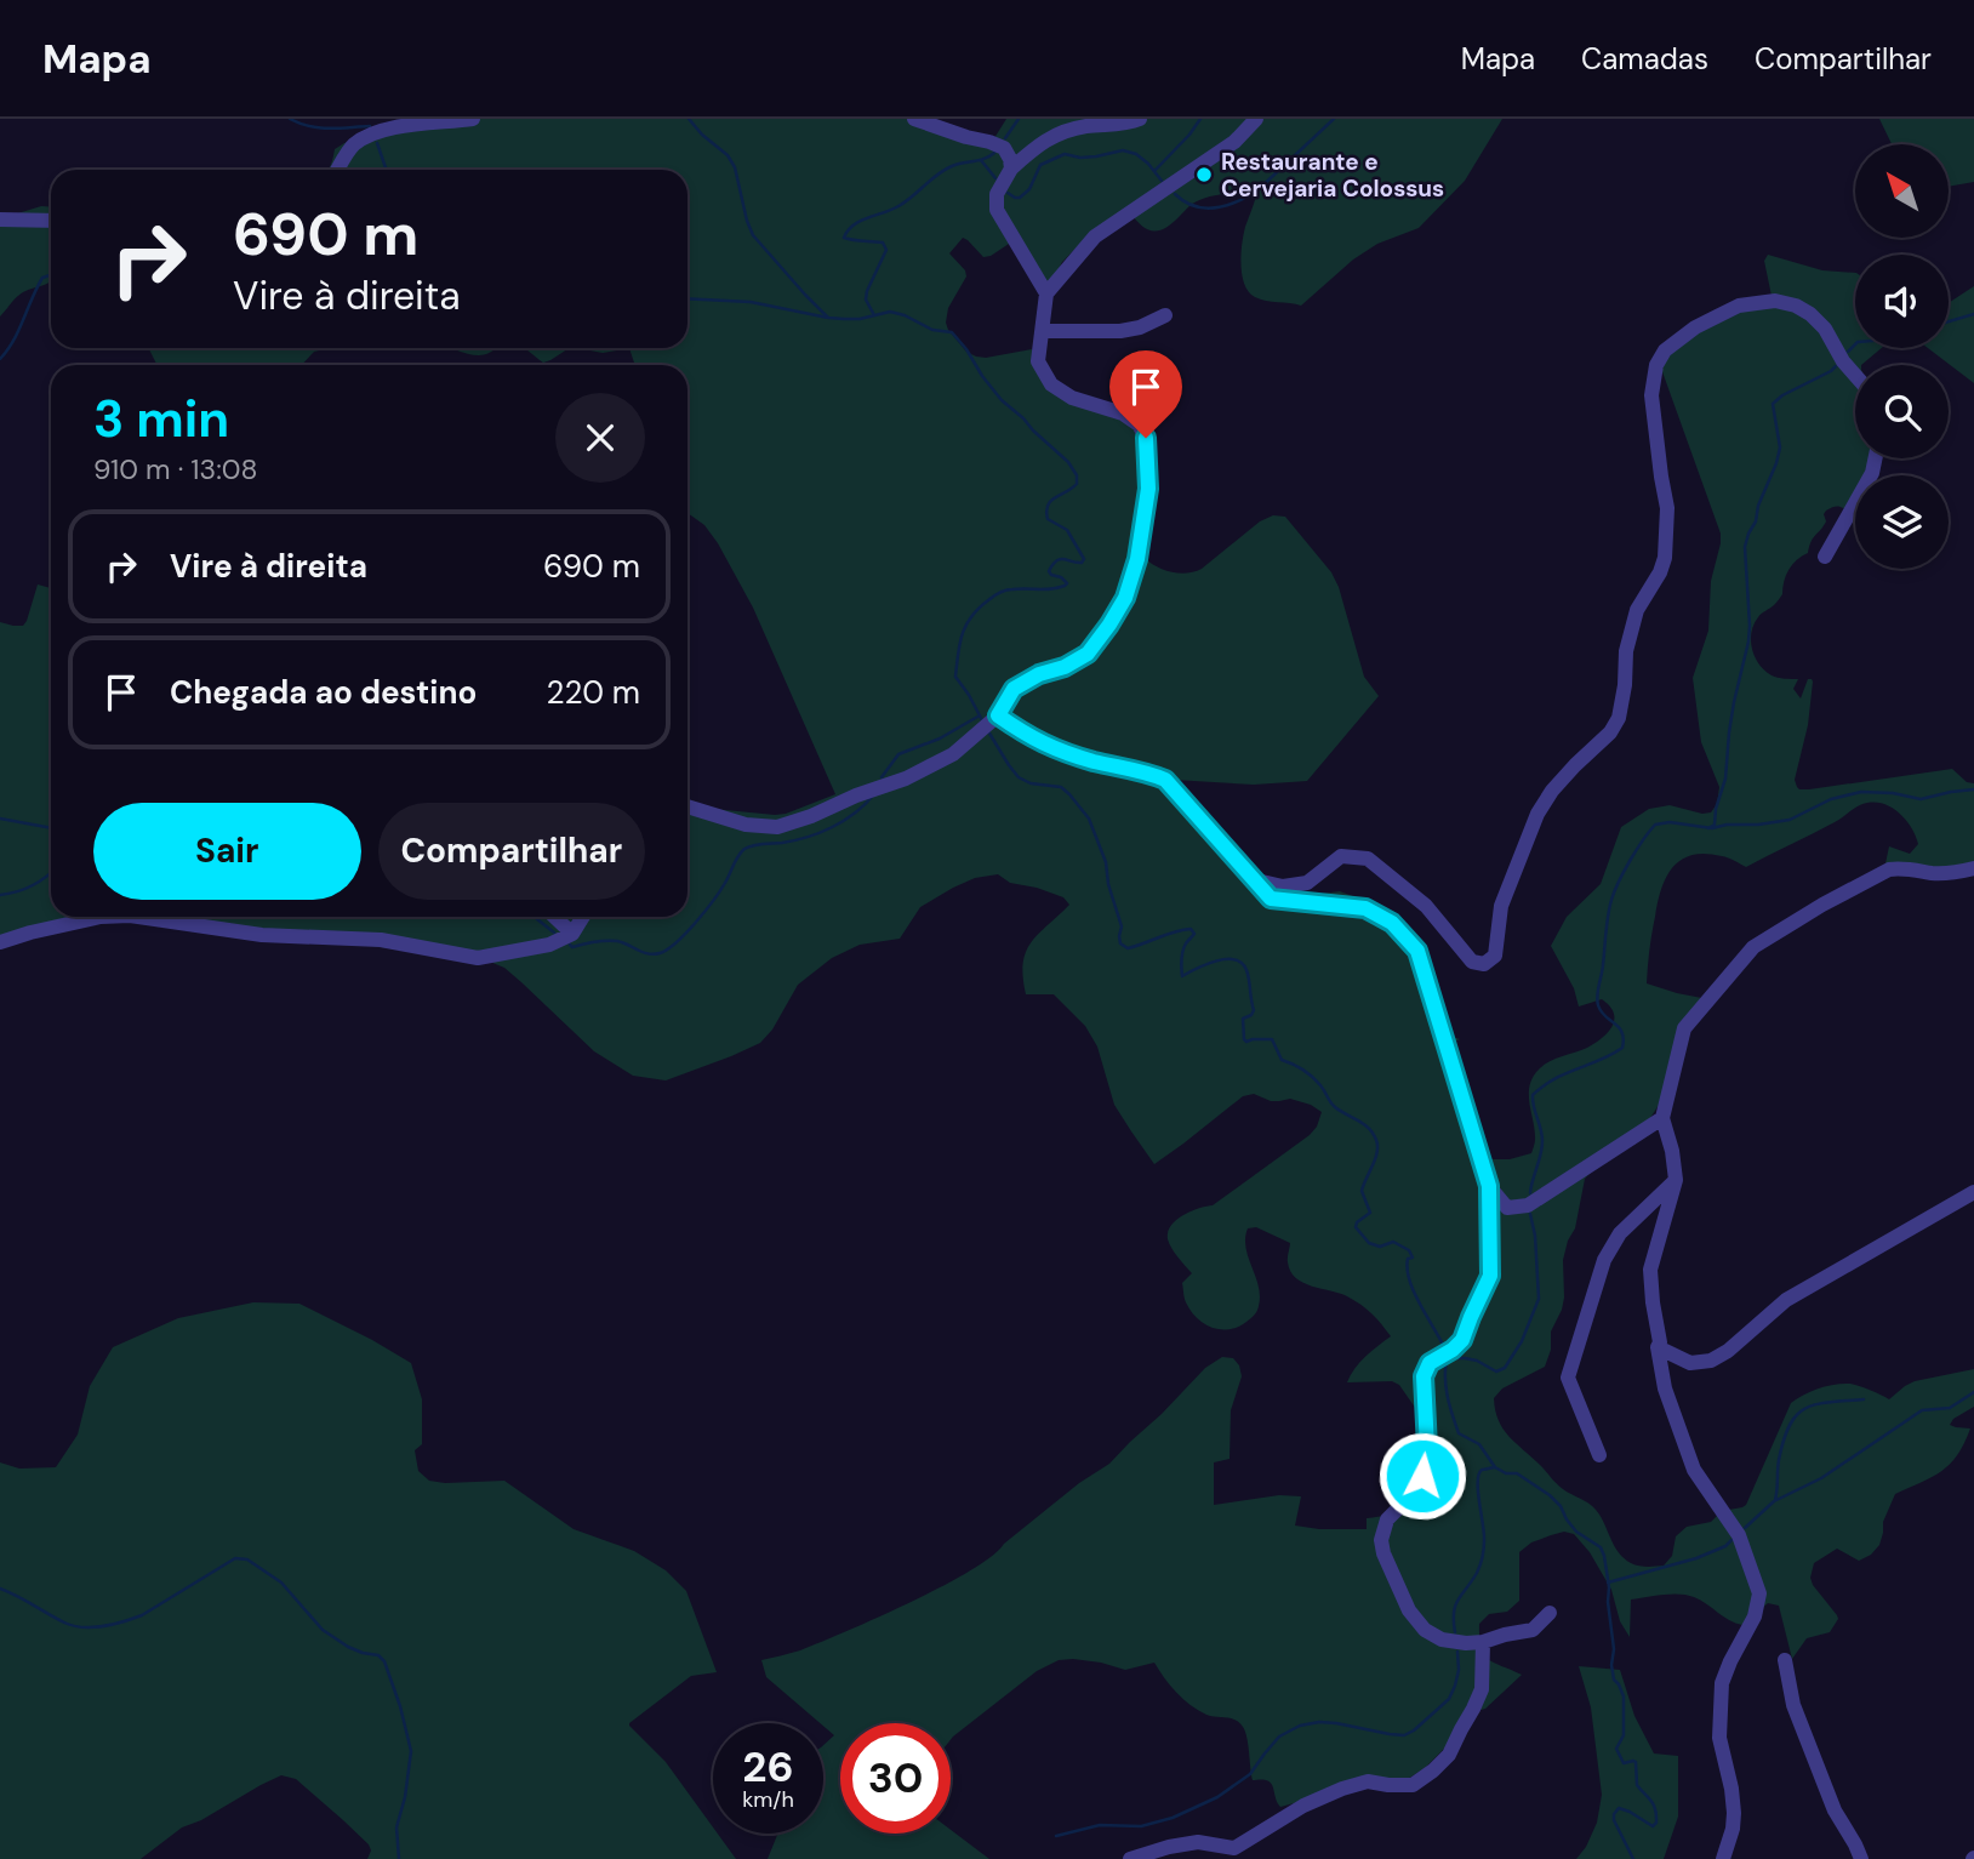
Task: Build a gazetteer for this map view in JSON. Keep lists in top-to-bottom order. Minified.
{"places":["Restaurante e Cervejaria Colossus"],"north":"top left","page":{"header":"Mapa","nav":["Mapa","Camadas","Compartilhar"],"turn":["690 m","Vire à direita"],"heading":["3 min","910 m · 13:08"],"list":[{"name":"Vire à direita","value":"690 m"},{"name":"Chegada ao destino","value":"220 m"}],"buttons":["Sair","Compartilhar"],"speed":"26 km/h","limit":"30"}}
